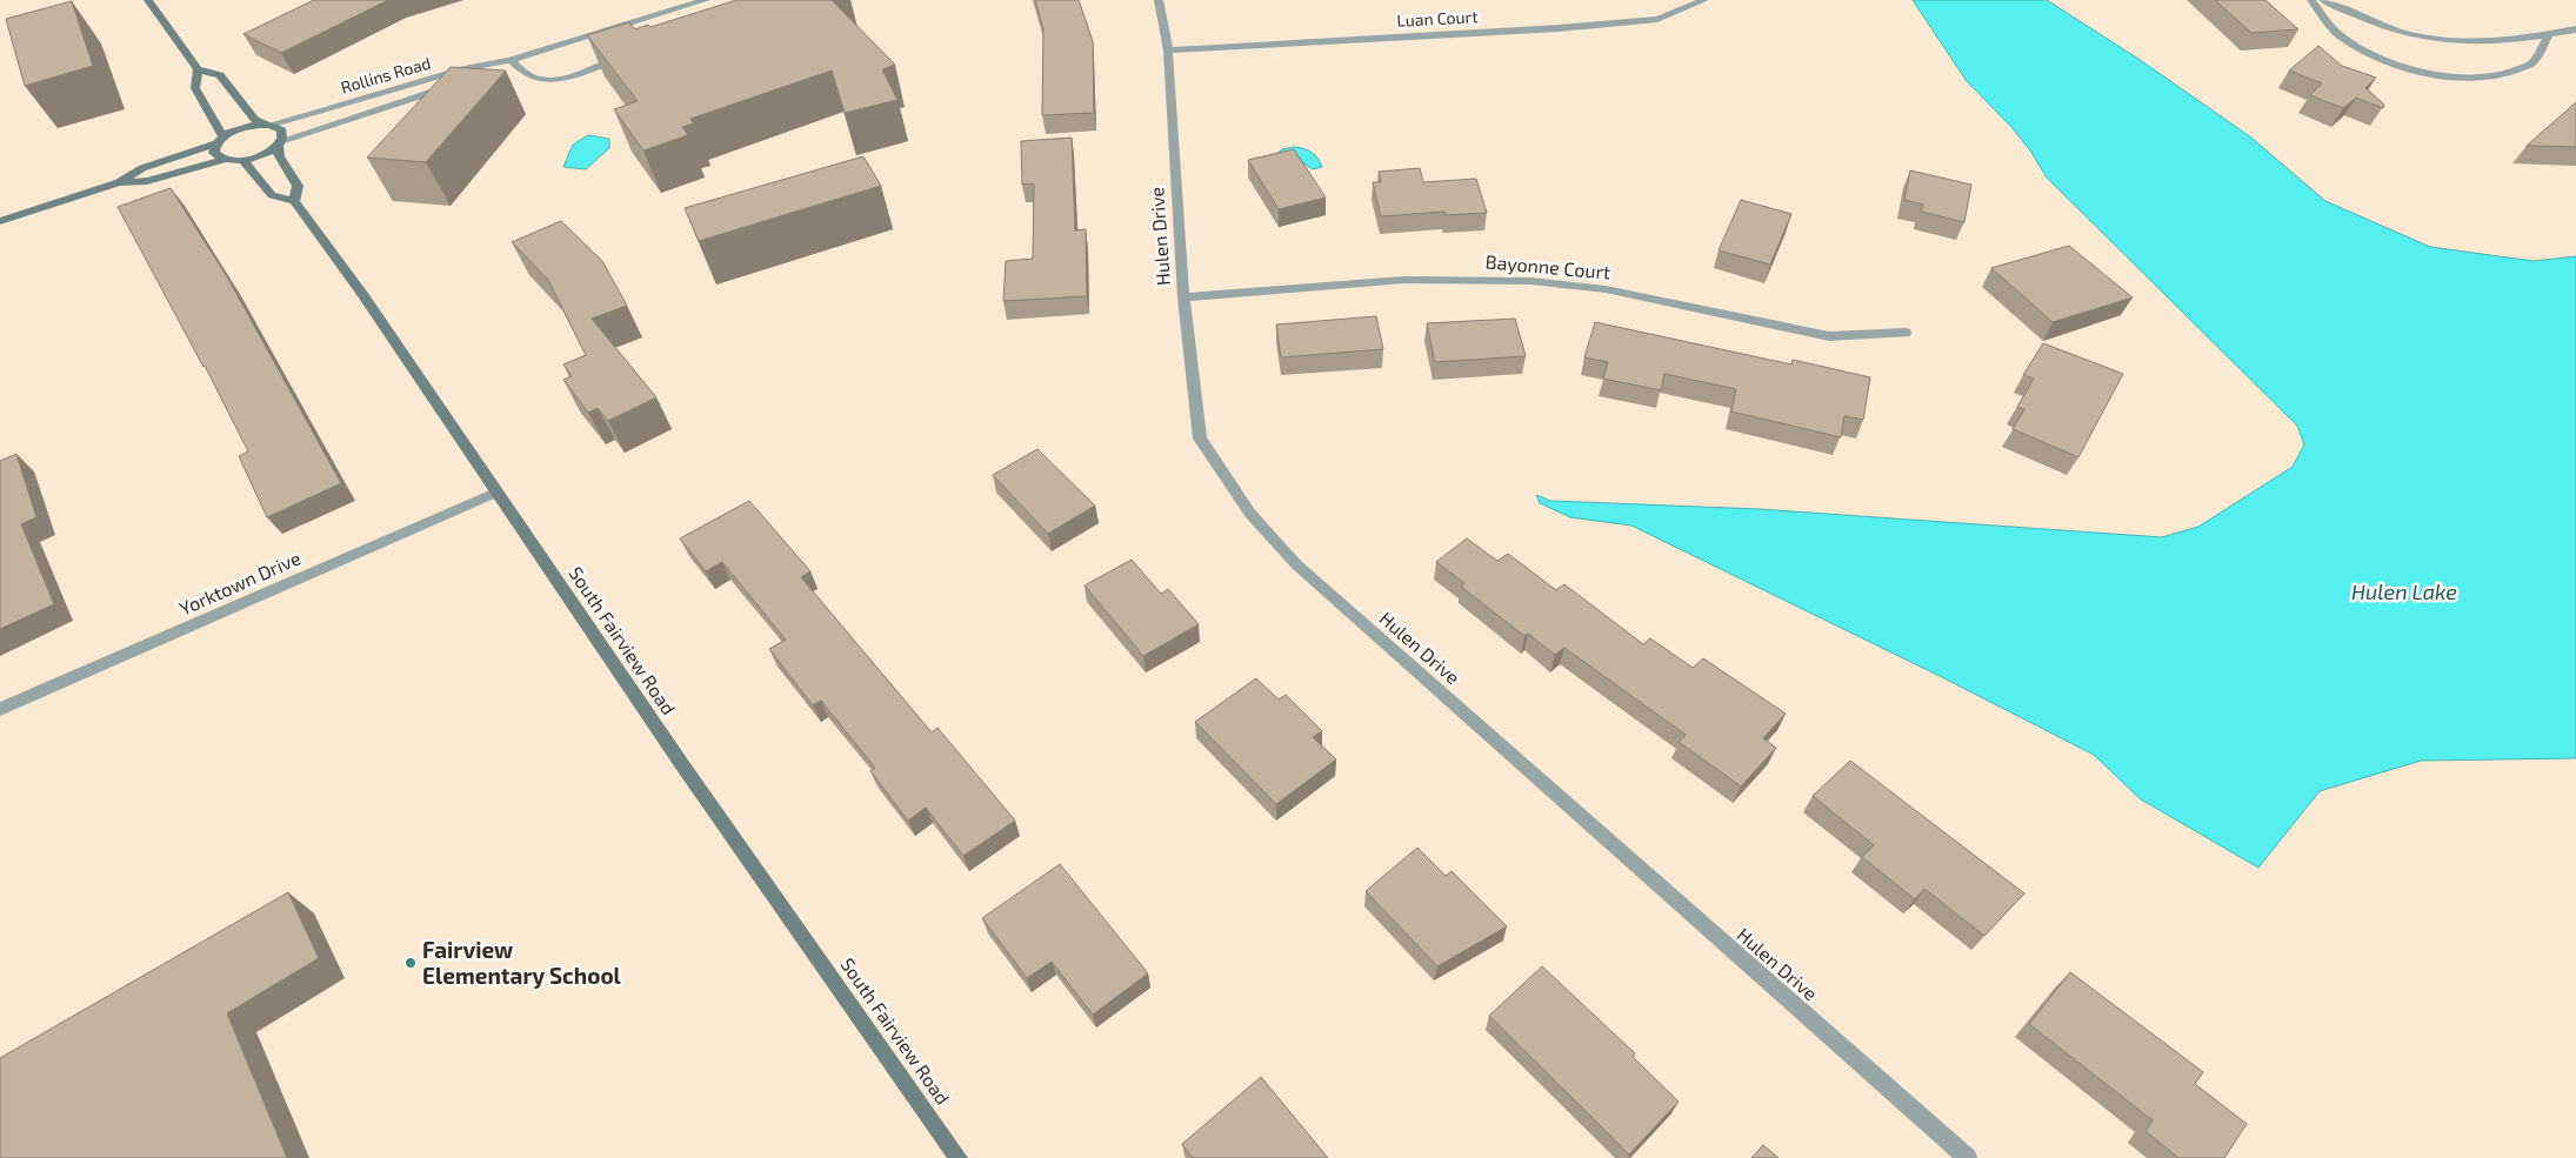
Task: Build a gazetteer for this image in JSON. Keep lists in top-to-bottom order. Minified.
{"streets":{"street":["Luan Court","Rollins Road","Hulen Drive","Bayonne Court","Yorktown Drive","South Fairview Road"]},"crossings":[["Luan Court","Hulen Drive"],["Hulen Drive","Bayonne Court"],["Yorktown Drive","South Fairview Road"]],"water":["Hulen Lake"],"places":["Fairview Elementary School"]}
